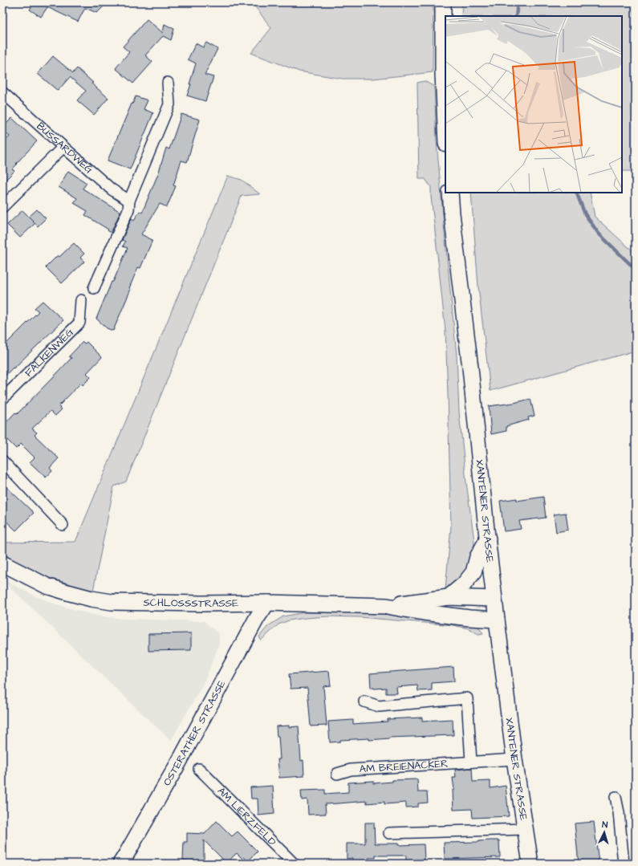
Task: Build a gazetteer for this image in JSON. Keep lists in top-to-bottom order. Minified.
{"streets":{"main road":["XANTENER STRASSE","SCHLOSSSTRASSE","OSTERATHER STRASSE"],"street":["BUSSARDWEG","FALKENWEG","AM BREIENACKER","AM LIERZFELD"]},"crossings":[["XANTENER STRASSE","SCHLOSSSTRASSE"],["XANTENER STRASSE","AM BREIENACKER"],["SCHLOSSSTRASSE","OSTERATHER STRASSE"]],"north":"top"}
